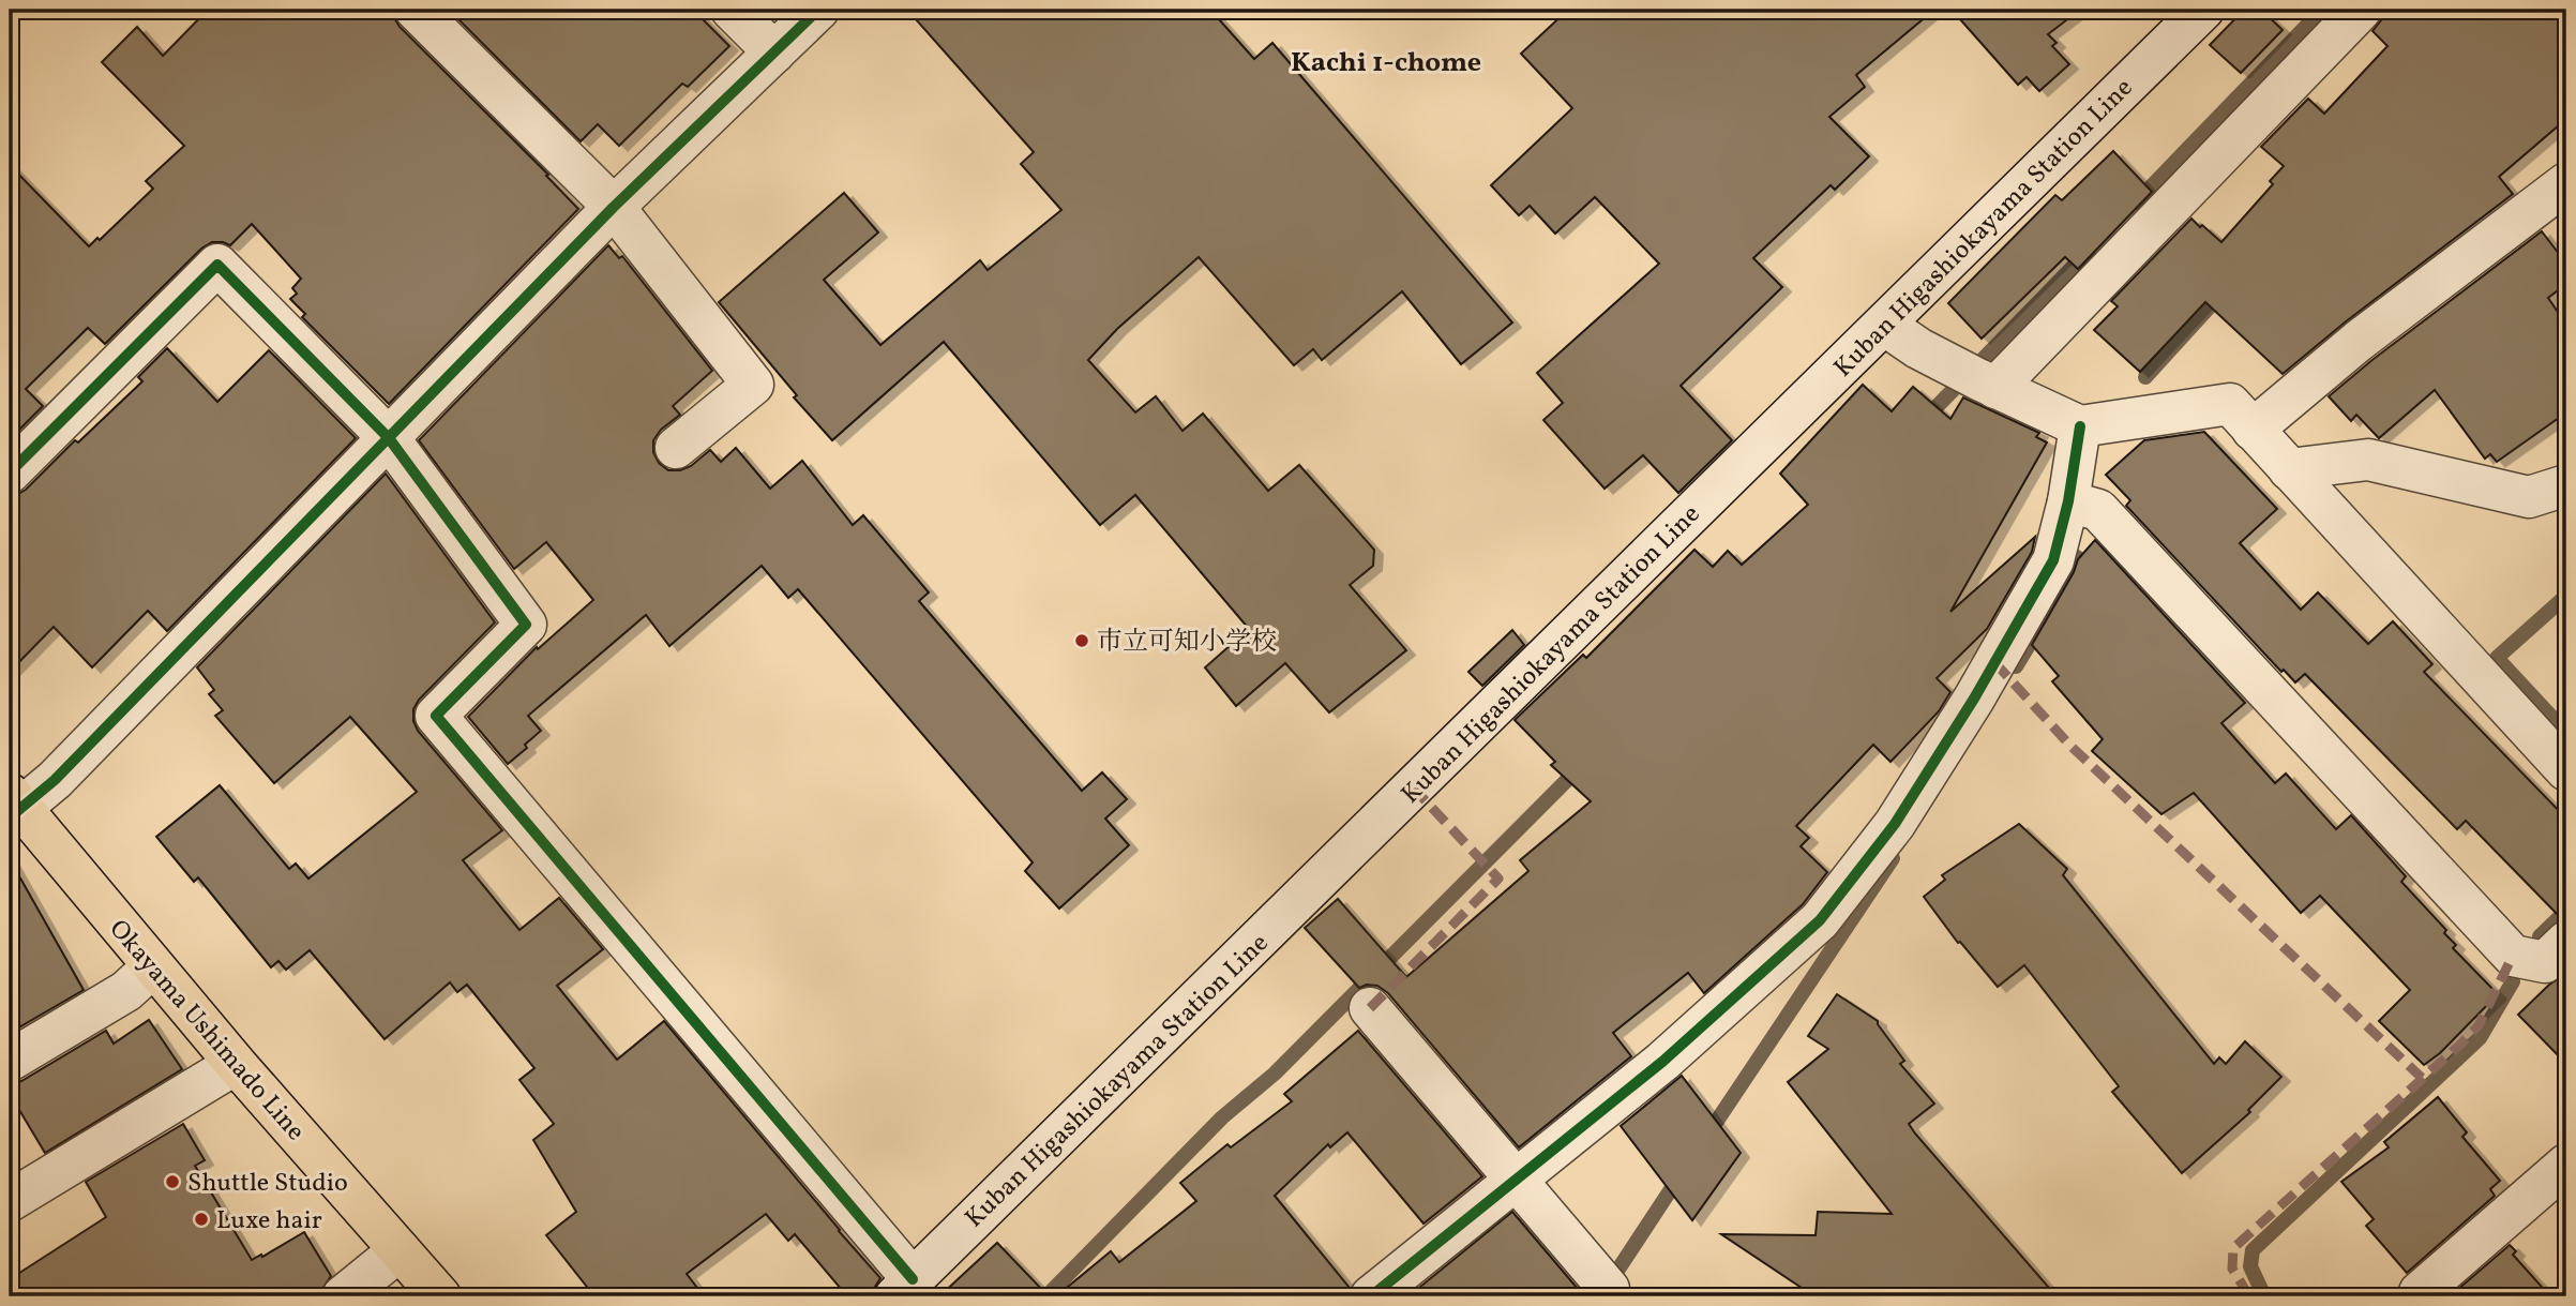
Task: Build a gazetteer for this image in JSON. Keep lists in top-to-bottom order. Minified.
{"streets":{"main road":["Okayama Ushimado Line"],"street":["Kuban Higashiokayama Station Line"]},"districts":["Kachi 1-chome"],"places":["市立可知小学校","Shuttle Studio","Luxe hair"]}
